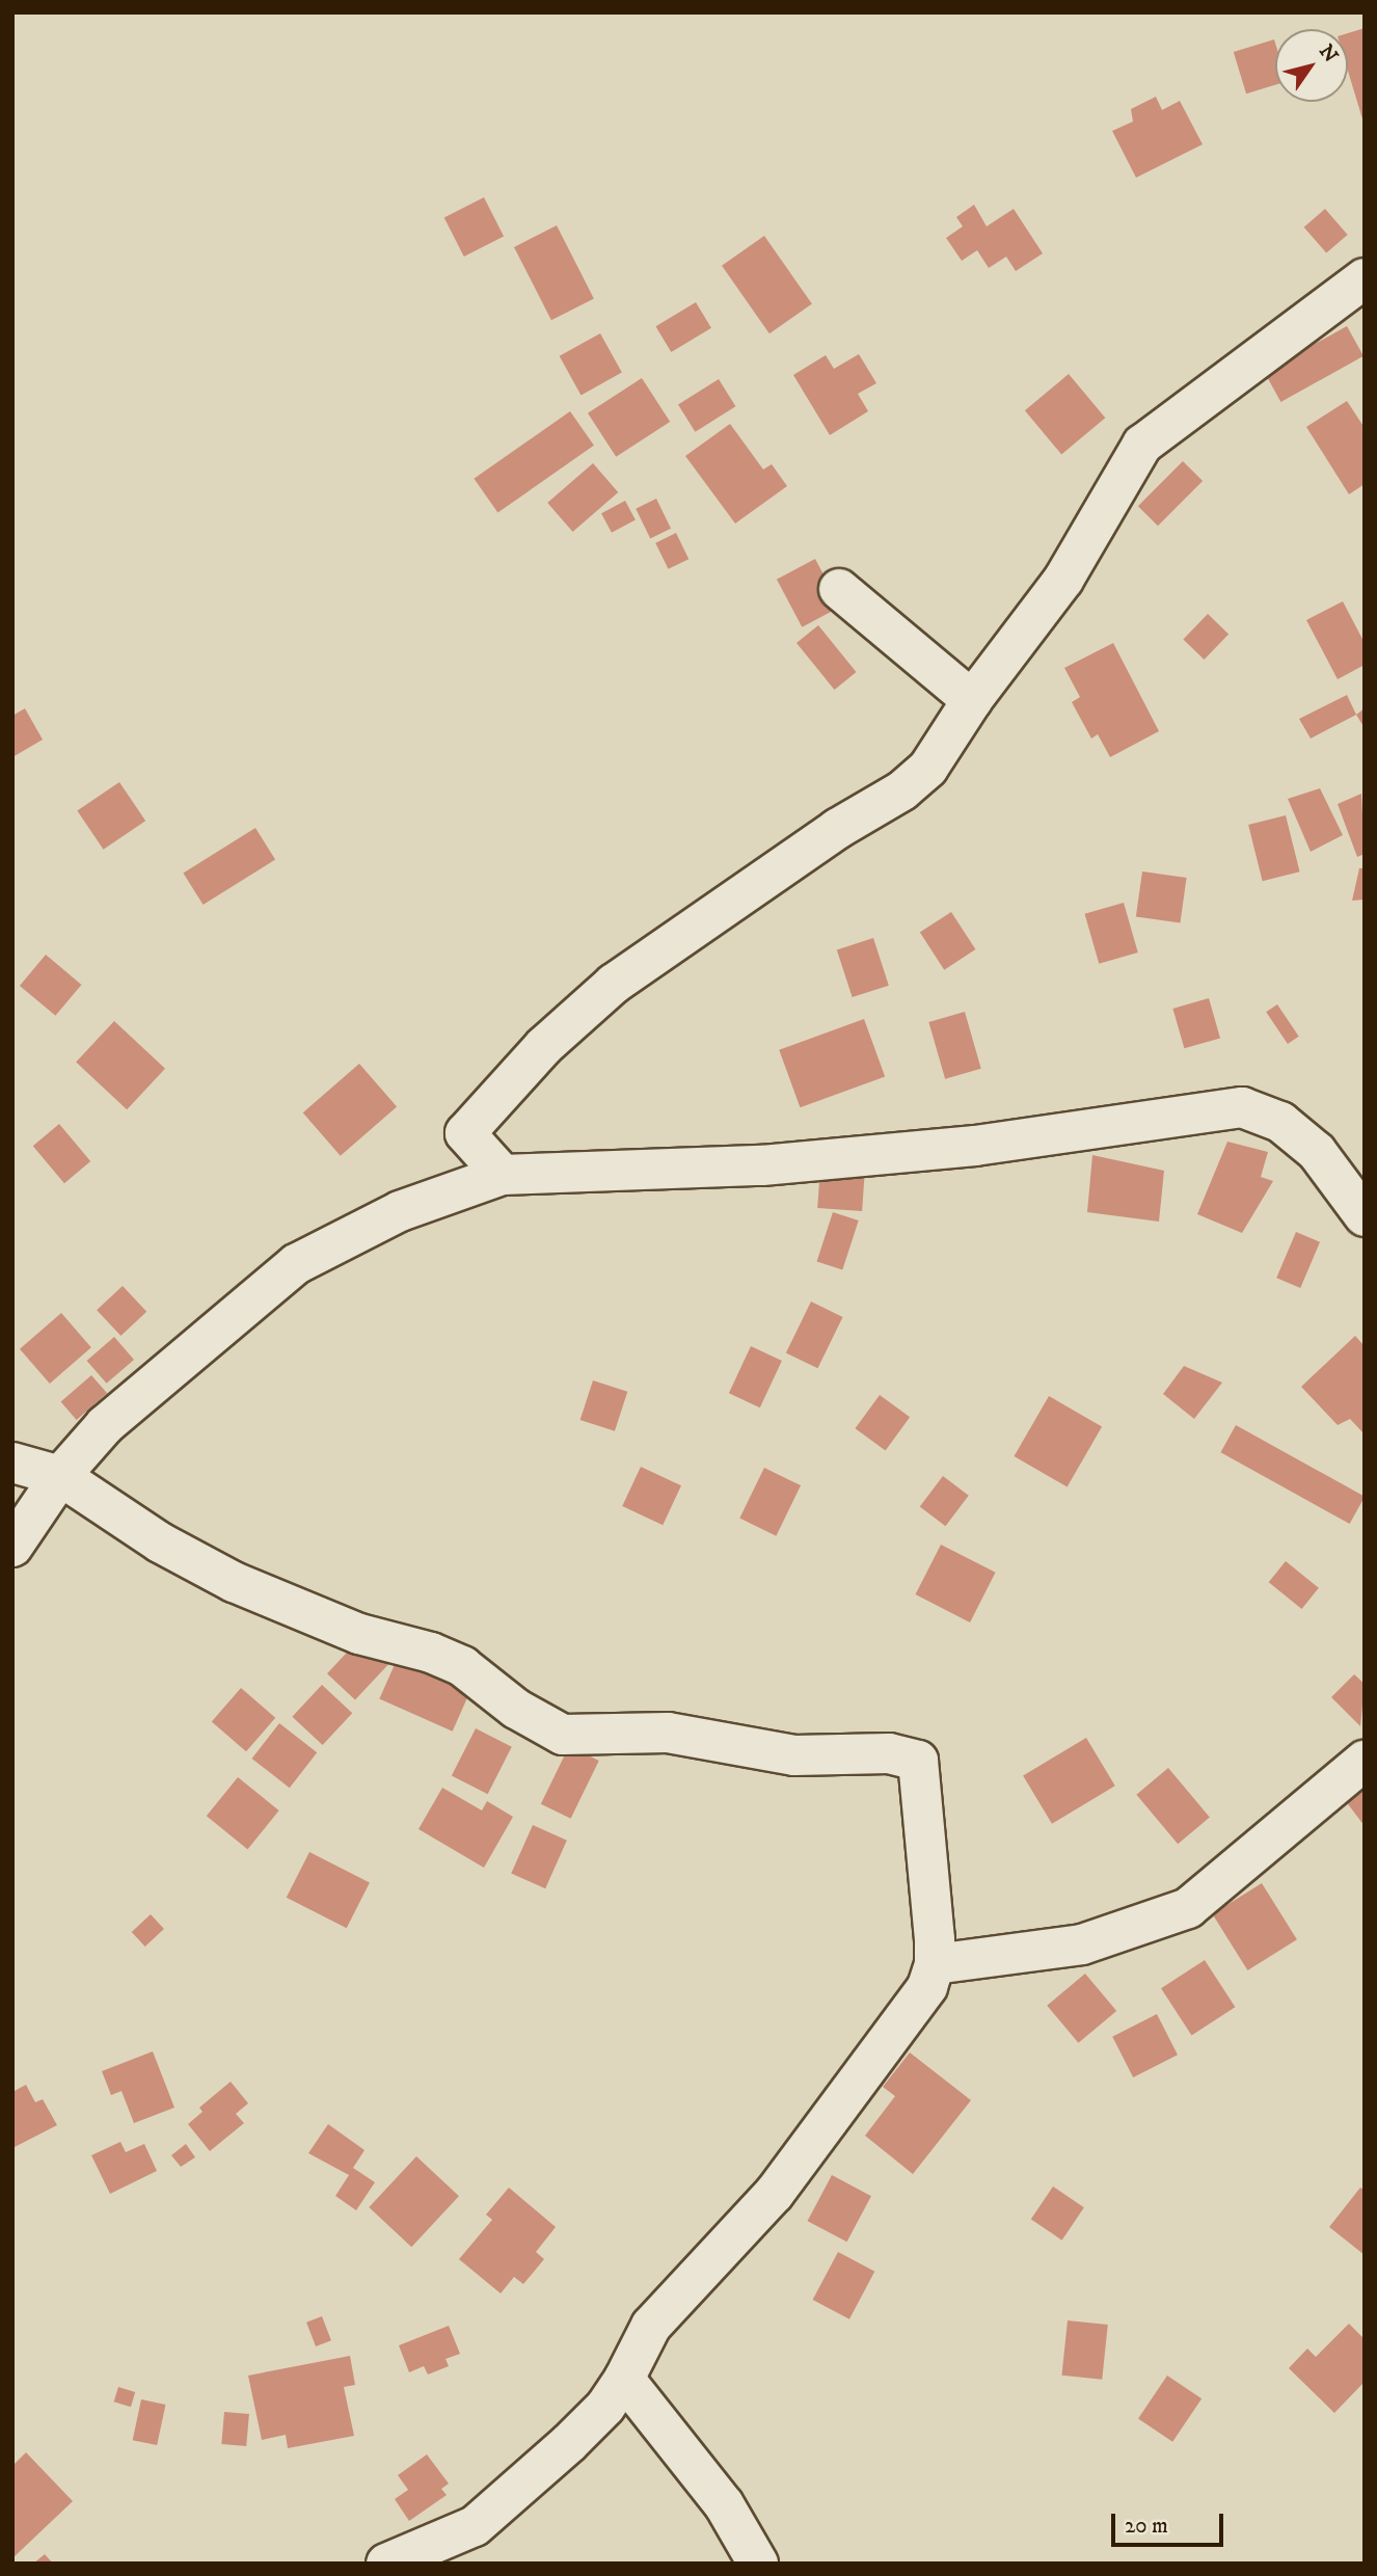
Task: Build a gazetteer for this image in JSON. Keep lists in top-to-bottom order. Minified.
{"scale_bar":"20 m","north":"top right"}
